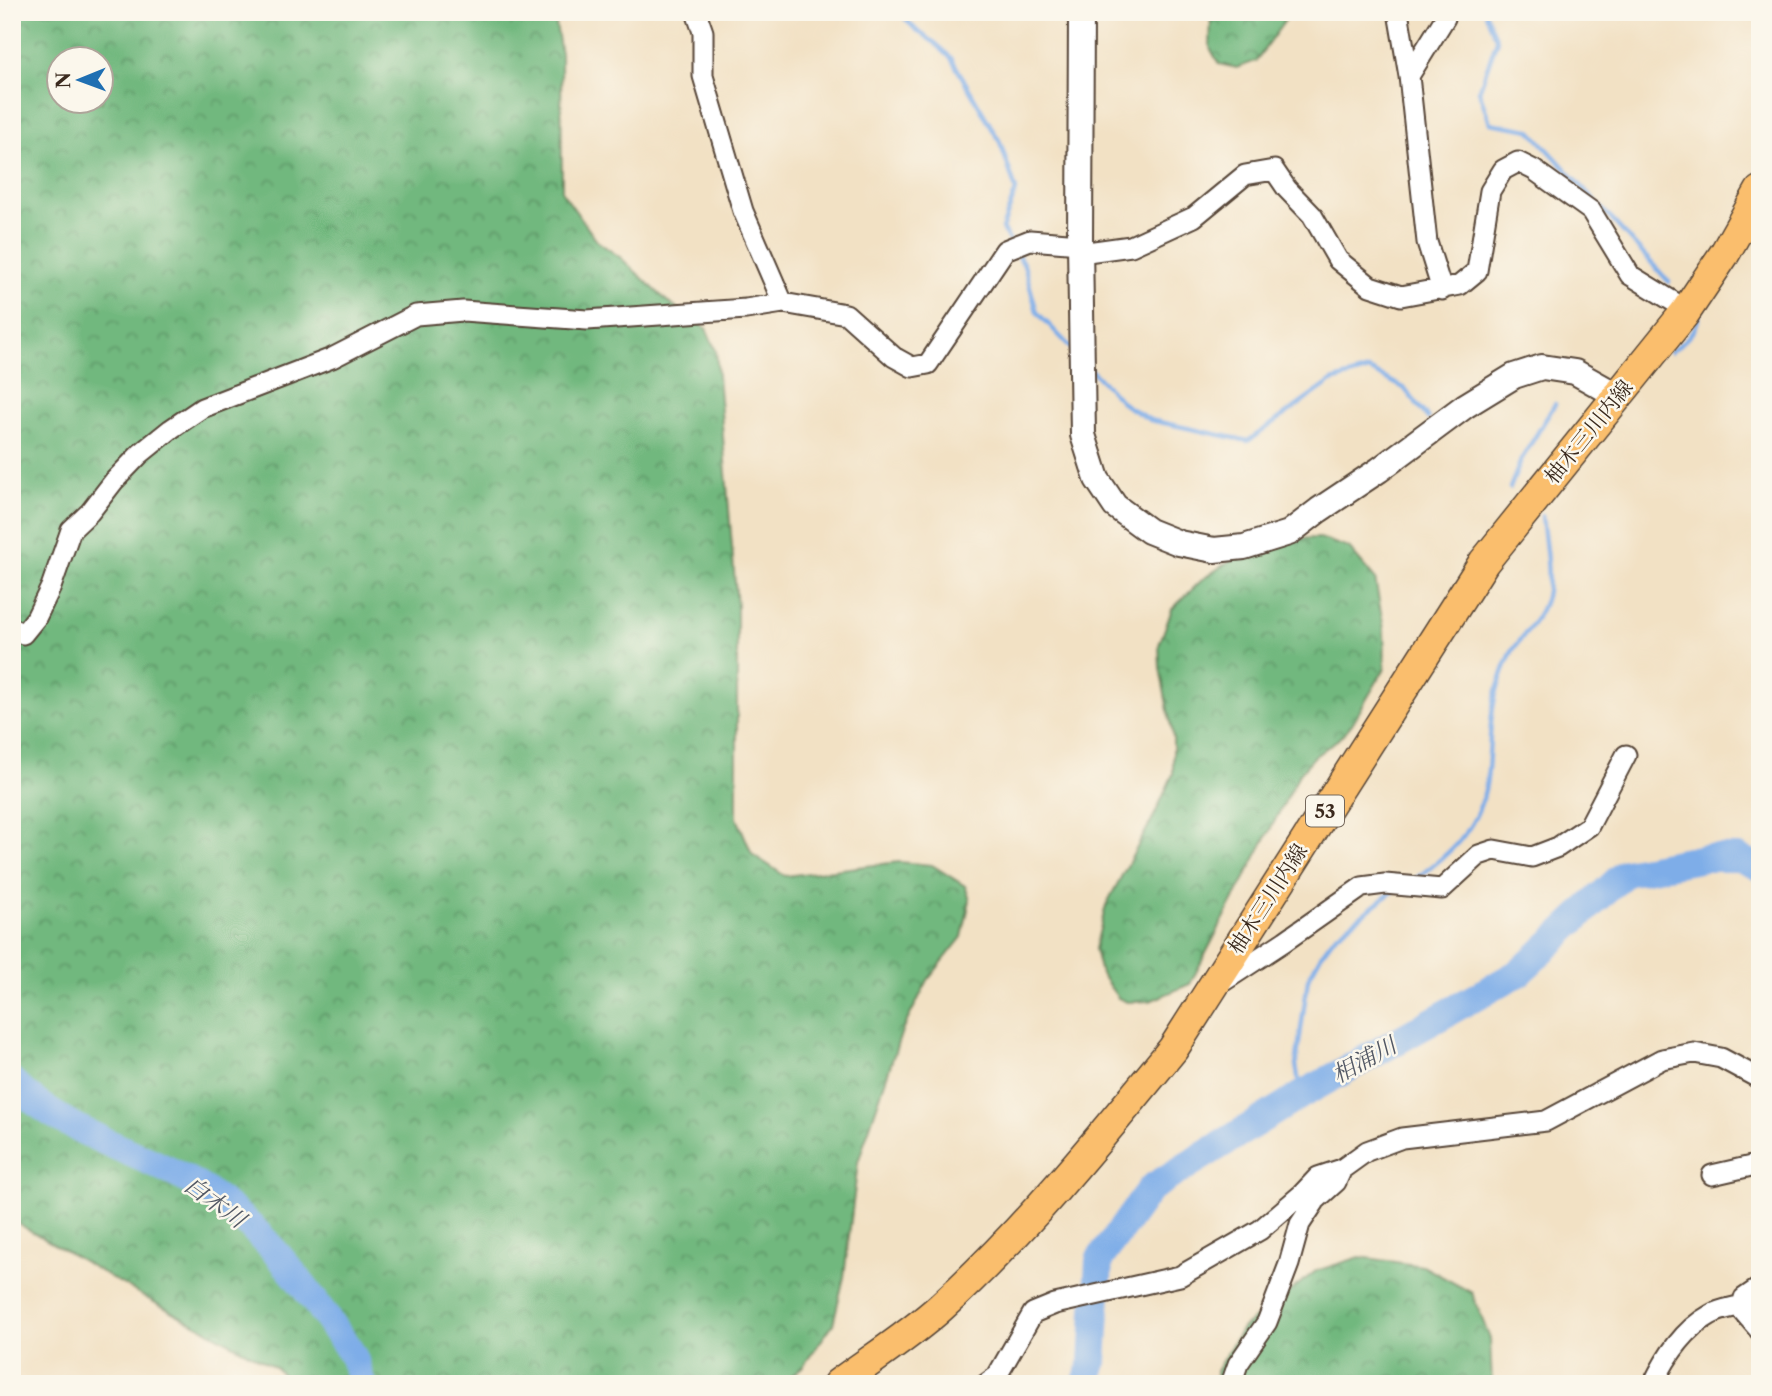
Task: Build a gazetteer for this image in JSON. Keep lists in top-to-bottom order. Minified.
{"streets":{"main road":["柚木三川内線","53"]},"water":["相浦川","白木川"],"north":"left"}
